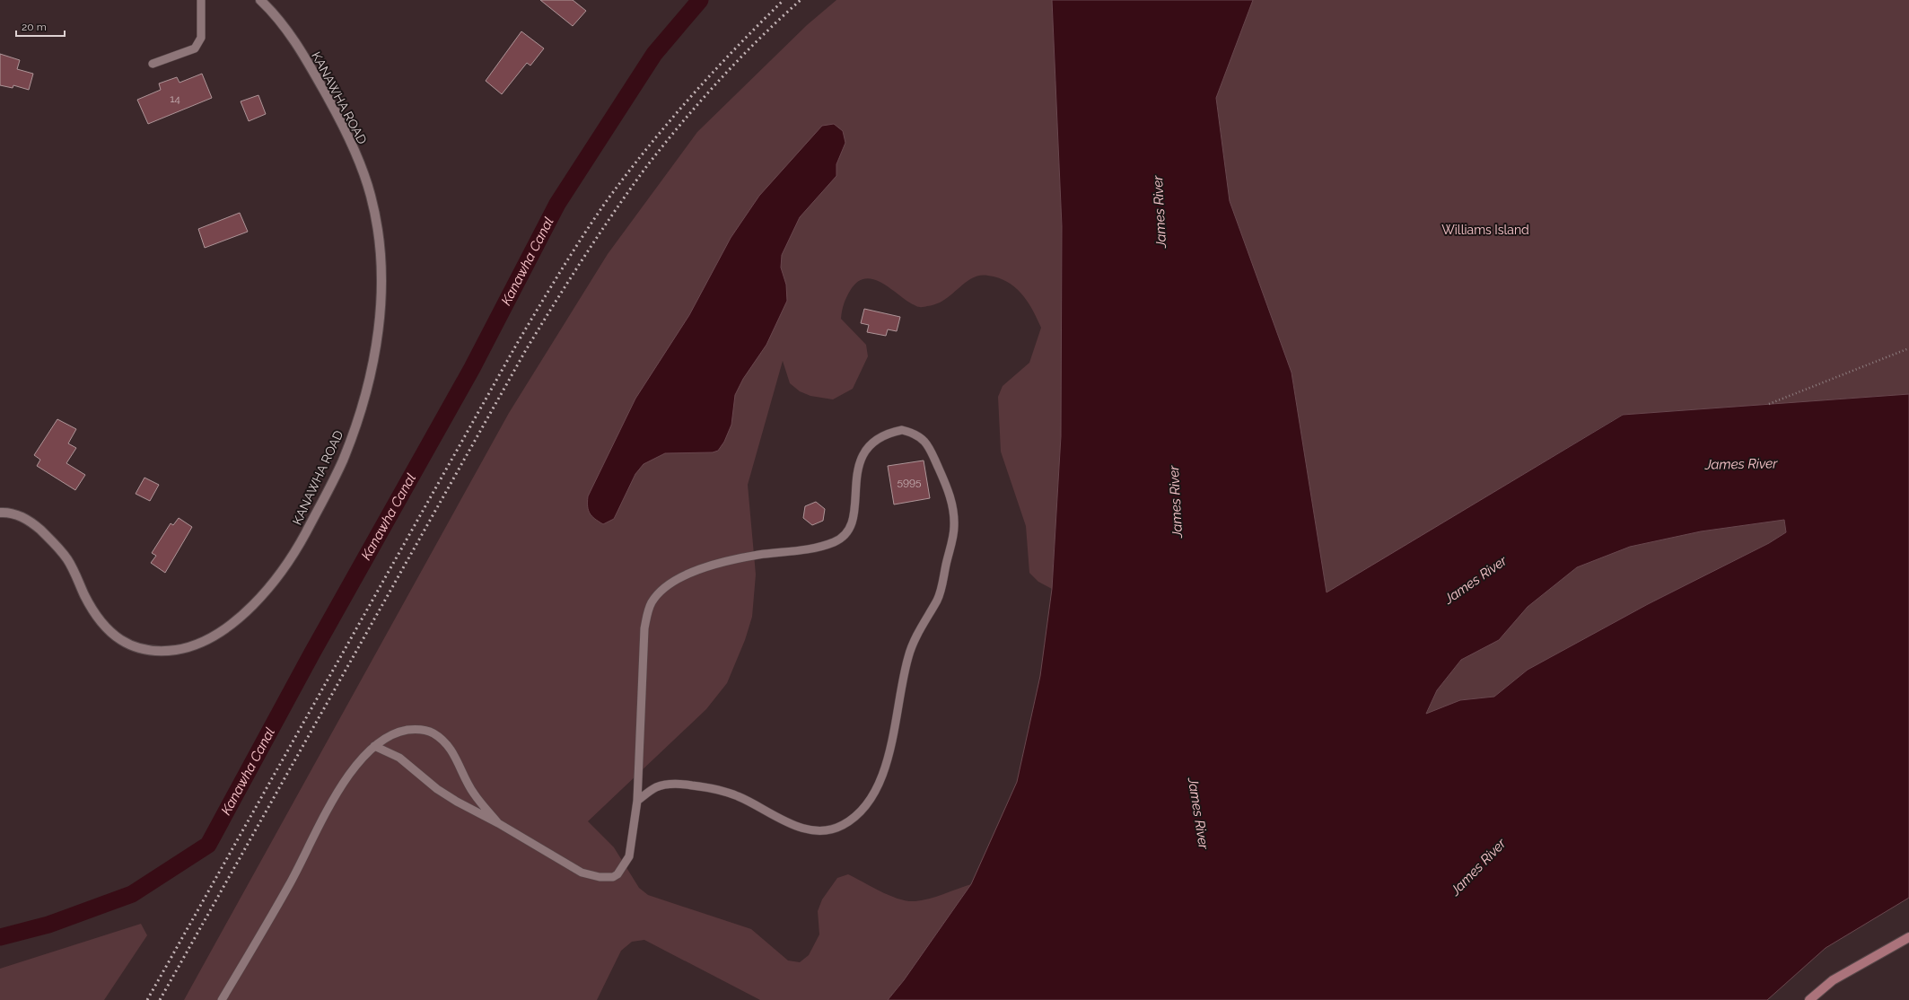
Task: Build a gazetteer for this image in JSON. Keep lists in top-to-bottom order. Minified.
{"streets":{"street":["KANAWHA ROAD"]},"water":["James River","Kanawha Canal"],"parks":["Williams Island"],"house_numbers":["14","5995"],"scale_bar":"20 m"}
